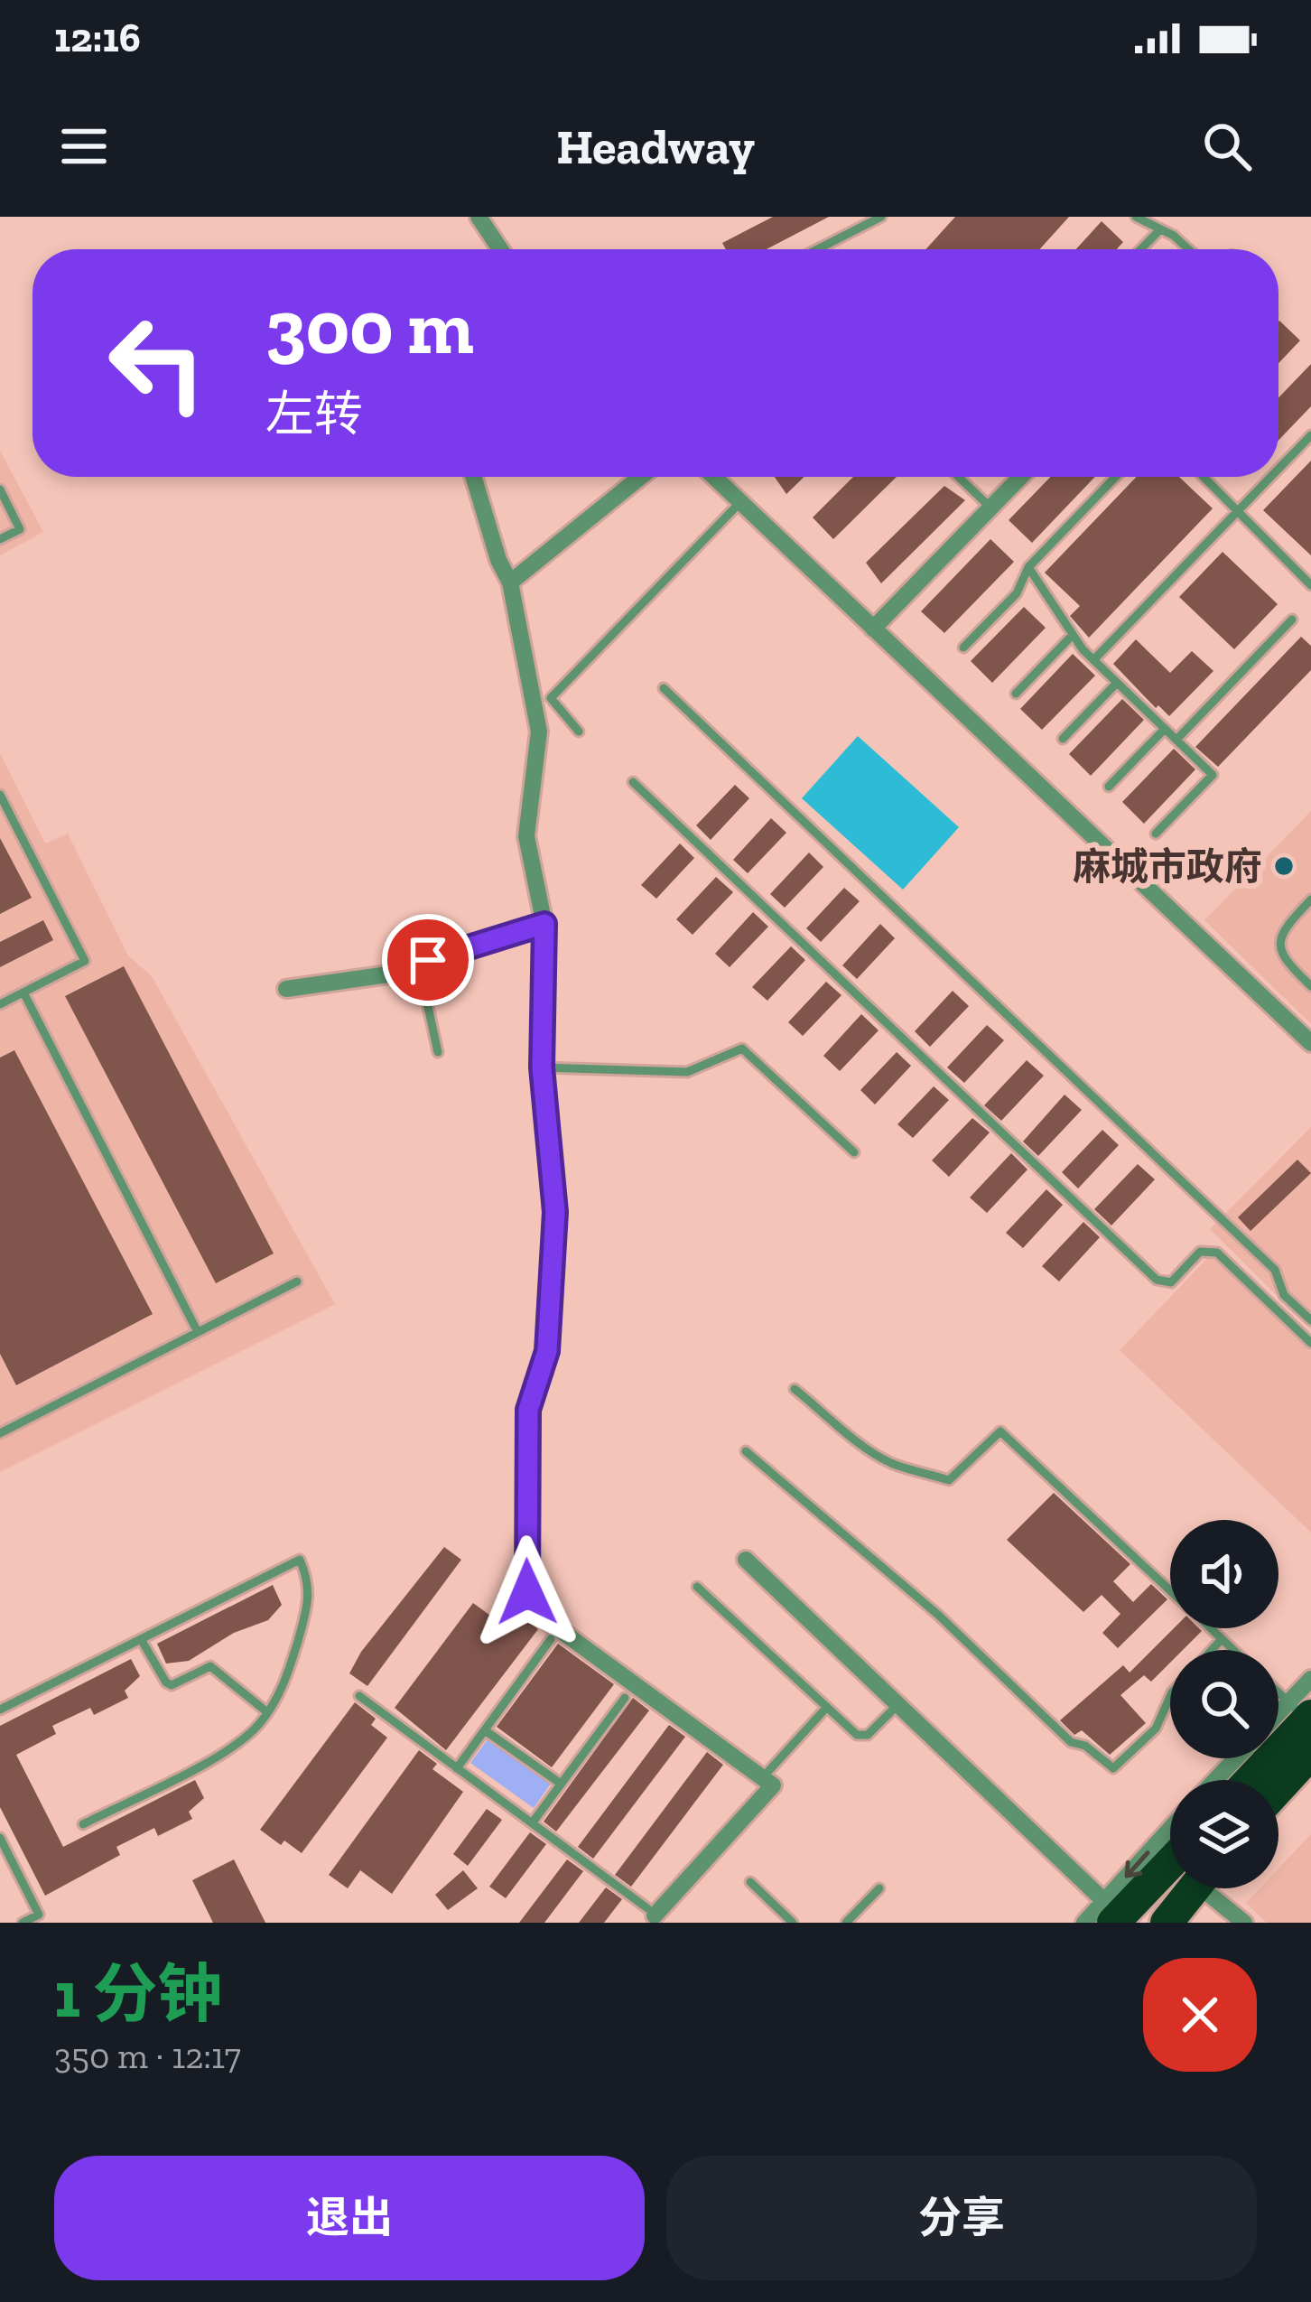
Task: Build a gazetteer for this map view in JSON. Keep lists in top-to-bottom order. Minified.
{"places":["麻城市政府"],"page":{"status":"12:16","header":"Headway","turn":["300 m","左转"],"heading":["1 分钟","350 m · 12:17"],"buttons":["退出","分享"]}}
